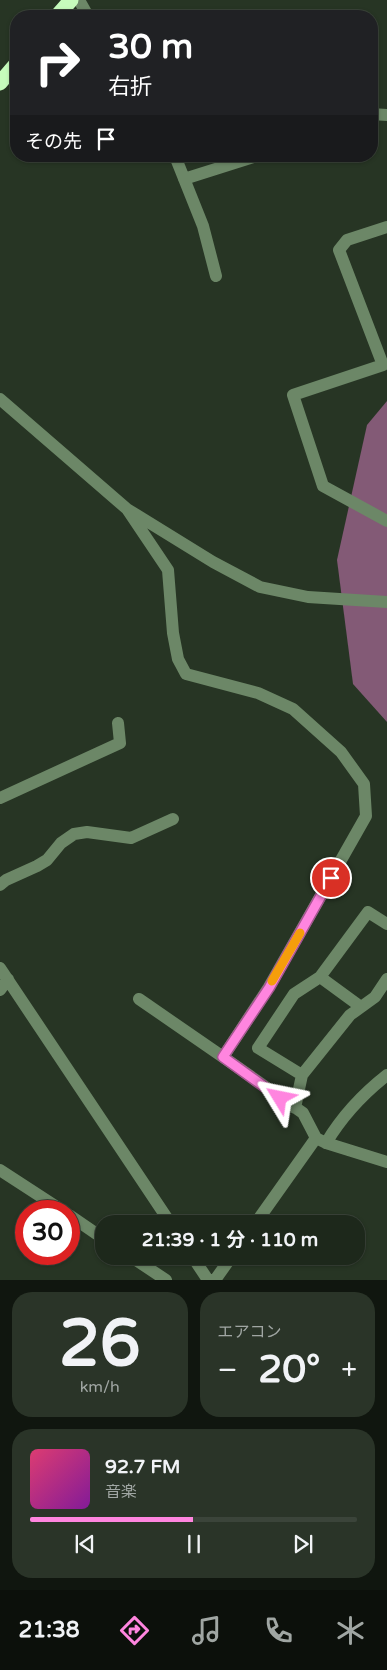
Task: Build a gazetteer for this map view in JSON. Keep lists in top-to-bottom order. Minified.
{"page":{"turn":["30 m","右折"],"then":"その先","limit":"30","trip":"21:39 · 1 分 · 110 m","tile":[["26","km/h"],"エアコン"],"heat":["−","20°","+"],"song":["92.7 FM","音楽"],"tabs":"21:38"}}
